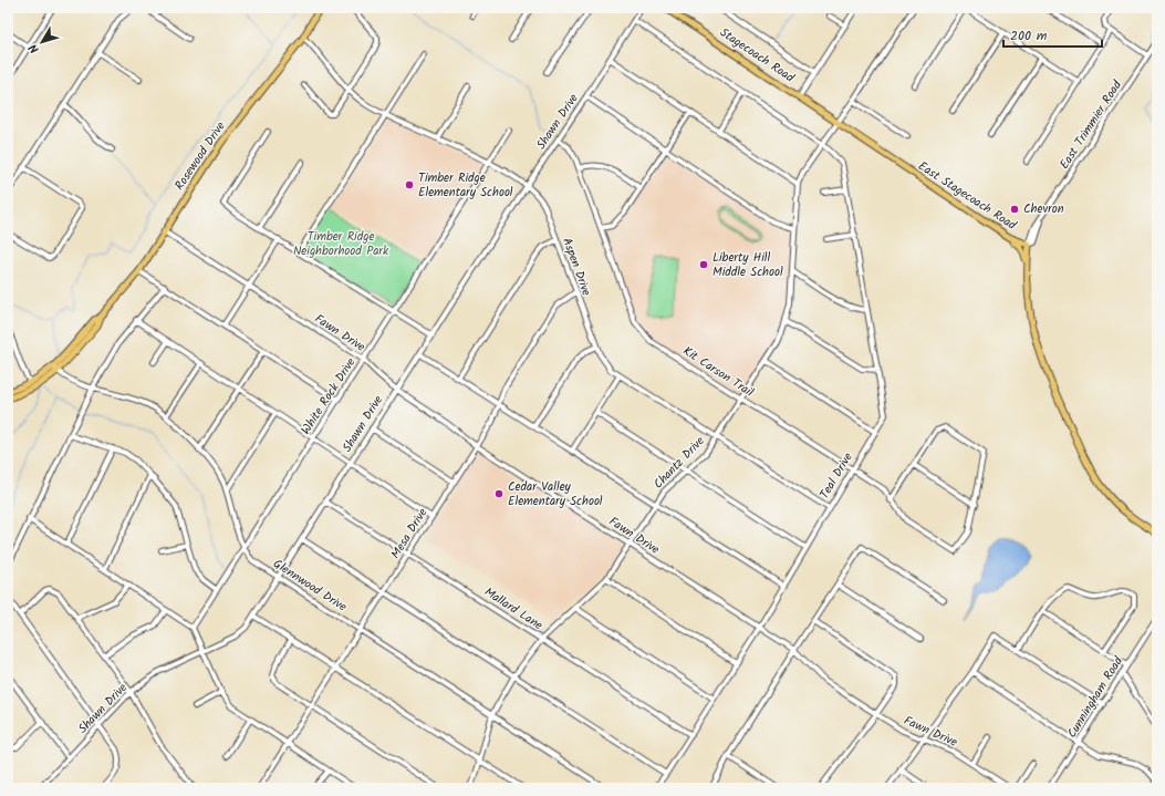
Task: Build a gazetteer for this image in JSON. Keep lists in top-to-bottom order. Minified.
{"streets":{"main road":["Stagecoach Road","Rosewood Drive","East Stagecoach Road"],"street":["Shawn Drive","East Trimmier Road","Aspen Drive","Fawn Drive","Kit Carson Trail","White Rock Drive","Chantz Drive","Teal Drive","Mesa Drive","Glennwood Drive","Mallard Lane","Cunningham Road"]},"crossings":[["Stagecoach Road","East Stagecoach Road"],["Stagecoach Road","Chantz Drive"],["Shawn Drive","Aspen Drive"],["Shawn Drive","Fawn Drive"],["Shawn Drive","Kit Carson Trail"],["Shawn Drive","Teal Drive"],["Shawn Drive","Glennwood Drive"],["Shawn Drive","Mallard Lane"],["East Trimmier Road","East Stagecoach Road"],["Rosewood Drive","Aspen Drive"],["Rosewood Drive","Fawn Drive"],["Rosewood Drive","Glennwood Drive"],["East Stagecoach Road","Chantz Drive"],["Aspen Drive","White Rock Drive"],["Aspen Drive","Chantz Drive"],["Aspen Drive","Teal Drive"],["Aspen Drive","Mesa Drive"],["Fawn Drive","White Rock Drive"],["Fawn Drive","Chantz Drive"],["Fawn Drive","Teal Drive"],["Fawn Drive","Mesa Drive"],["Kit Carson Trail","Chantz Drive"],["Kit Carson Trail","Teal Drive"],["White Rock Drive","Glennwood Drive"],["Chantz Drive","Teal Drive"],["Chantz Drive","Glennwood Drive"],["Chantz Drive","Mallard Lane"],["Teal Drive","Mallard Lane"],["Mesa Drive","Glennwood Drive"],["Mesa Drive","Mallard Lane"]],"parks":["Timber Ridge Neighborhood Park"],"places":["Timber Ridge Elementary School","Chevron","Liberty Hill Middle School","Cedar Valley Elementary School"],"scale_bar":"200 m","north":"bottom left"}
